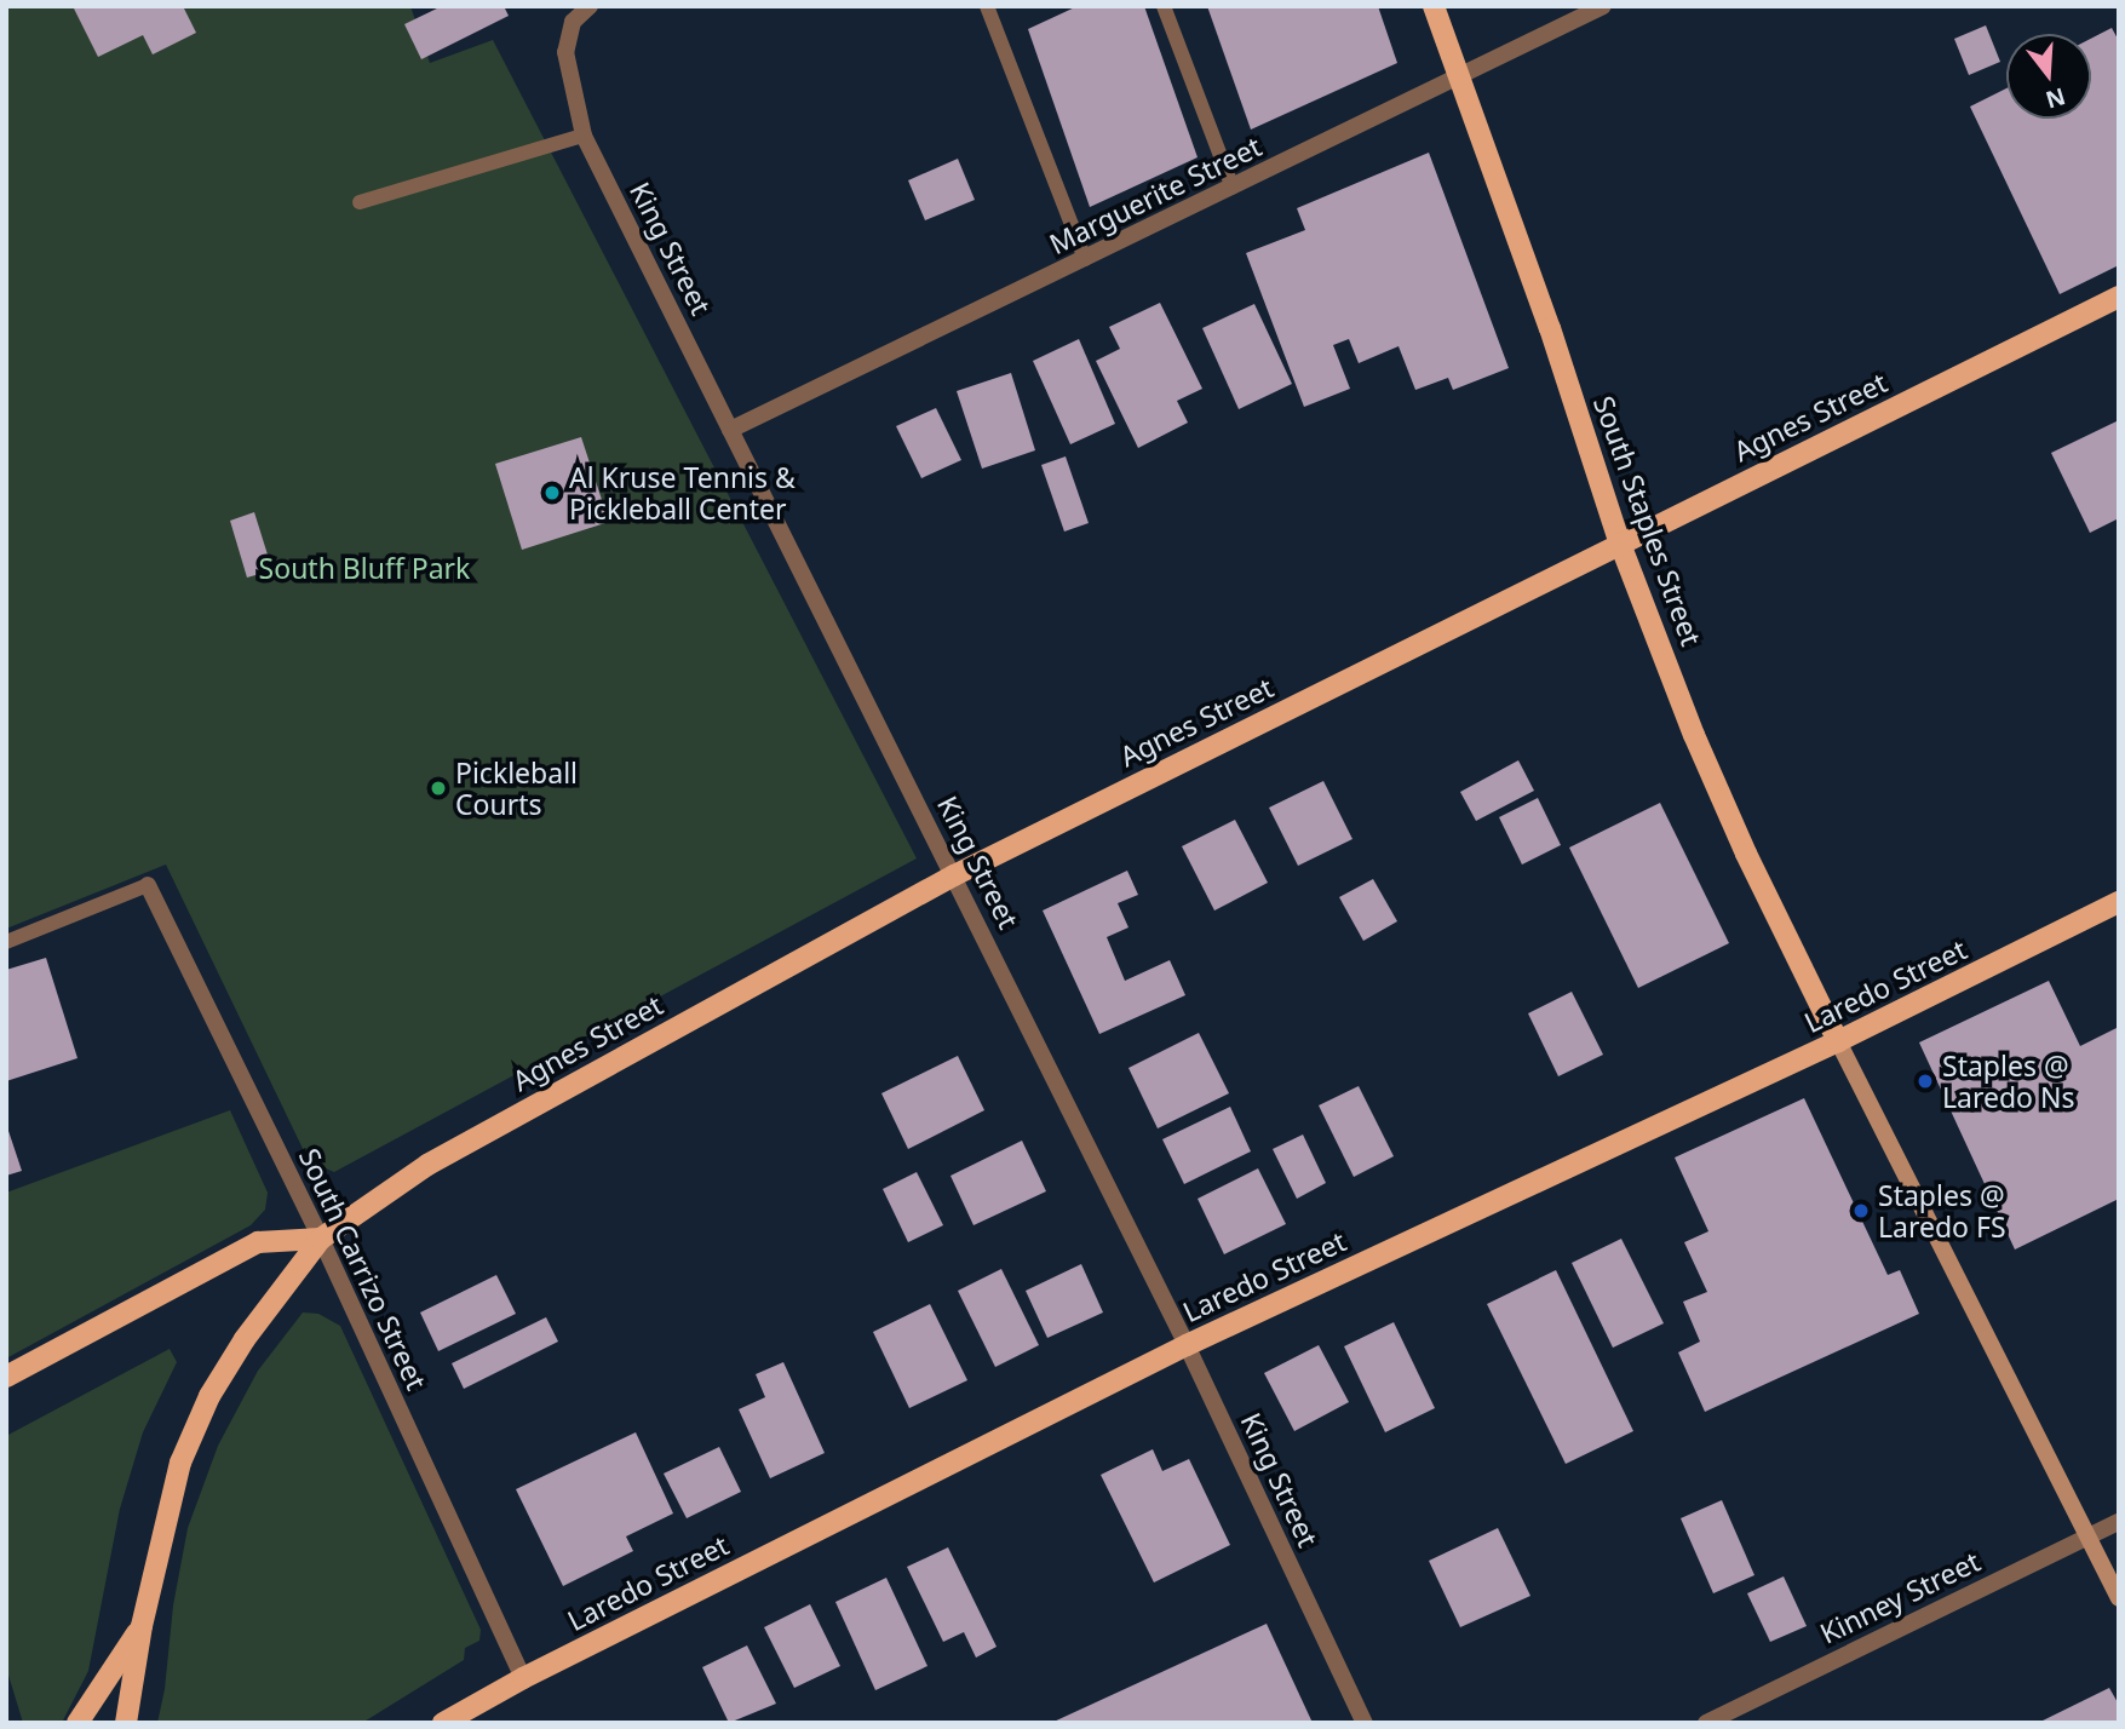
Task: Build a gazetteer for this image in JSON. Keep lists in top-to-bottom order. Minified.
{"streets":{"main road":["Agnes Street","South Staples Street","Laredo Street"],"street":["Marguerite Street","King Street","South Carrizo Street","Kinney Street"]},"crossings":[["Marguerite Street","King Street"],["Marguerite Street","South Staples Street"],["King Street","Agnes Street"],["King Street","Laredo Street"],["Agnes Street","South Staples Street"],["Agnes Street","South Carrizo Street"],["South Staples Street","Laredo Street"],["Laredo Street","South Carrizo Street"]],"parks":["South Bluff Park"],"places":["Al Kruse Tennis & Pickleball Center","Pickleball Courts","Staples @ Laredo Ns","Staples @ Laredo FS"],"north":"bottom"}
